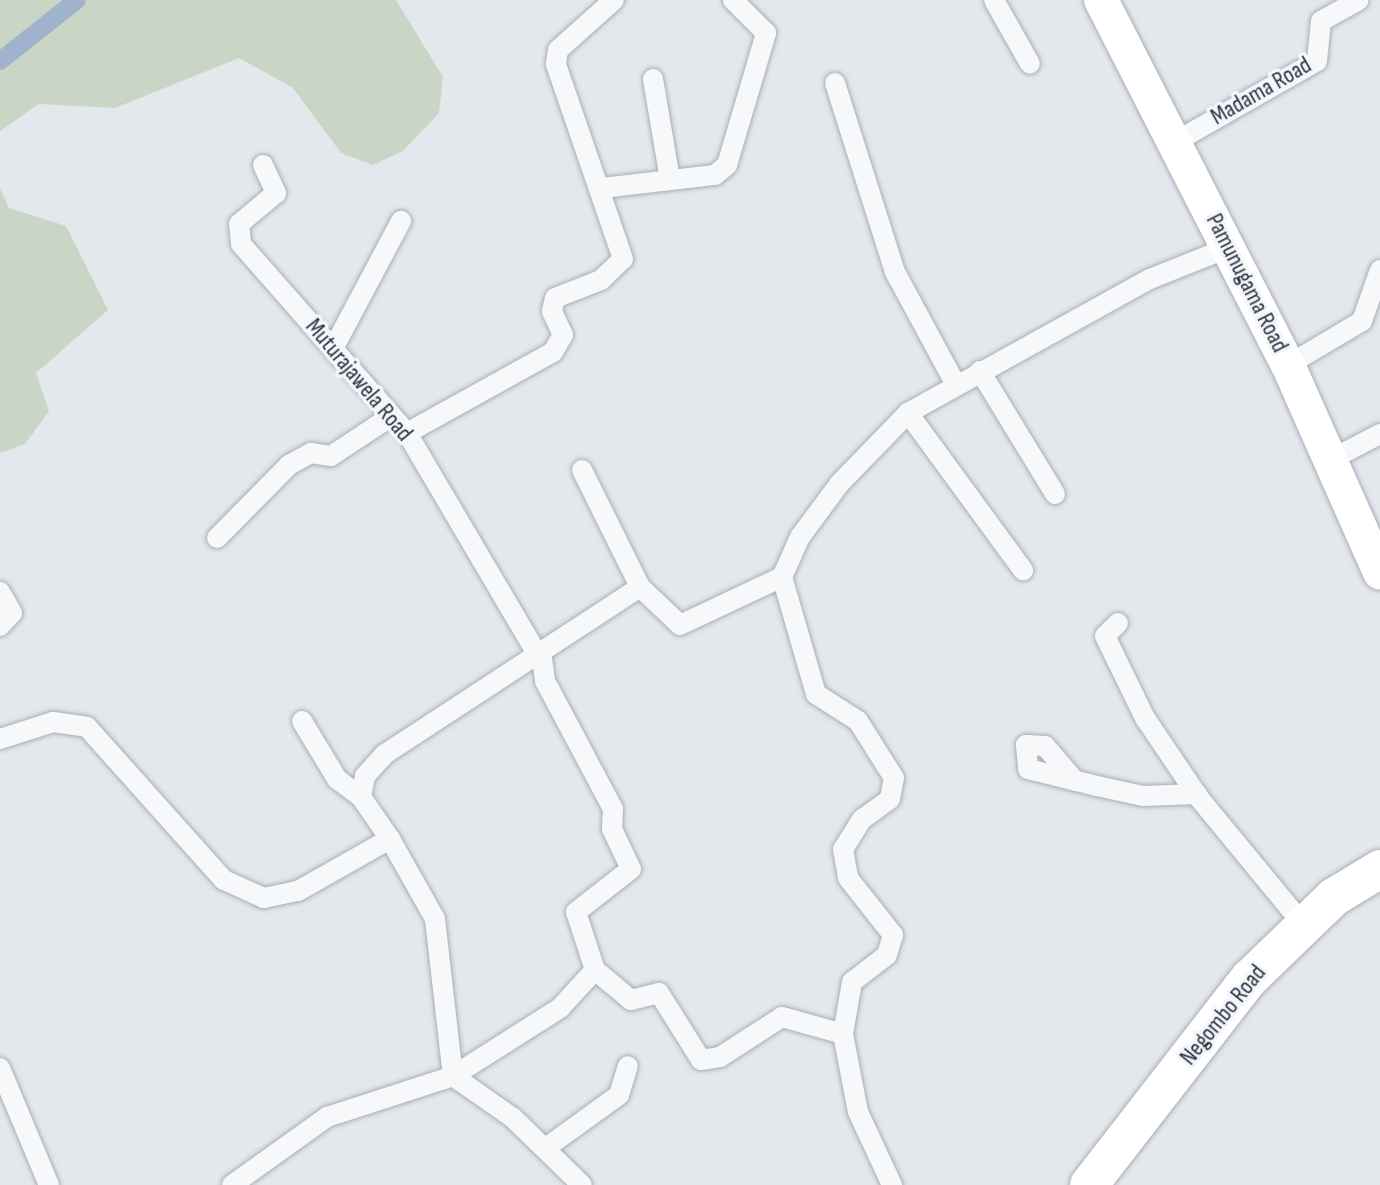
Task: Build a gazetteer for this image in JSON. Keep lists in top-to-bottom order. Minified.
{"streets":{"highway":["Negombo Road"],"main road":["Pamunugama Road"],"street":["Madama Road","Muturajawela Road"]},"crossings":[["Madama Road","Pamunugama Road"]]}
